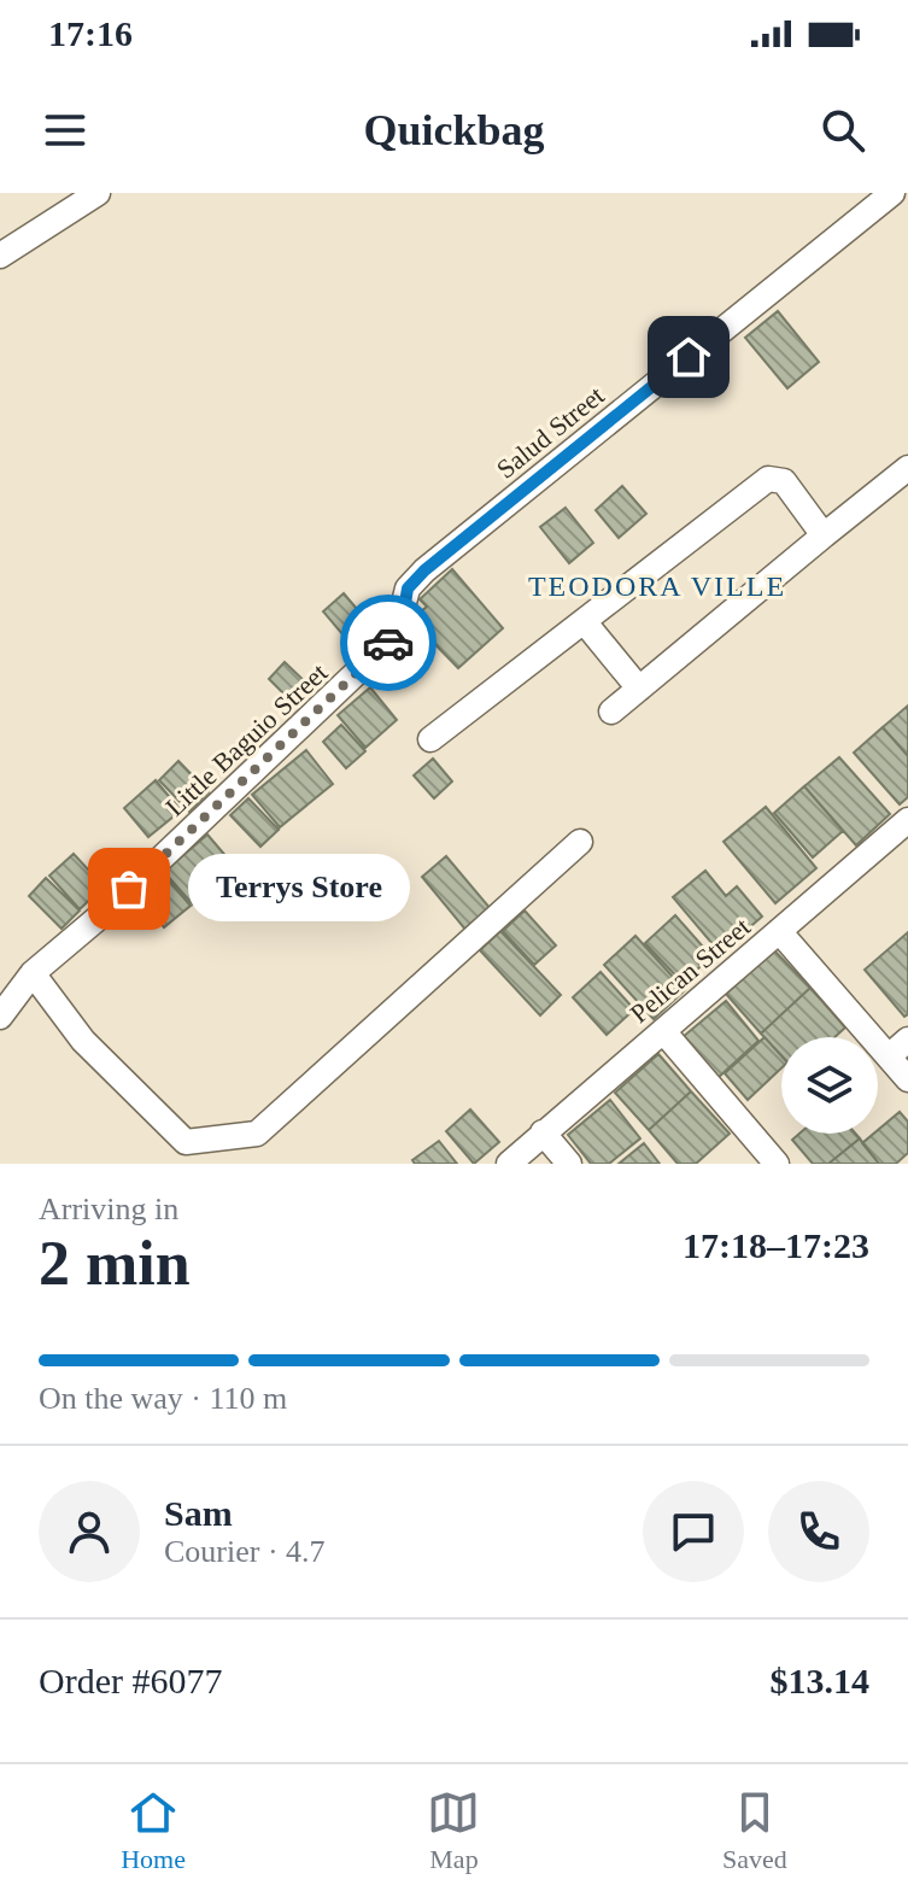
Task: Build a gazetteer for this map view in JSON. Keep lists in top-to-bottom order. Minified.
{"streets":{"street":["Salud Street","Little Baguio Street","Pelican Street"]},"crossings":[["Salud Street","Little Baguio Street"]],"districts":["TEODORA VILLE"],"places":["Terrys Store"],"page":{"status":"17:16","header":"Quickbag","bubble":"Terrys Store","heading":["2 min","Arriving in","17:18–17:23"],"panel":["Sam","Courier · 4.7","Order #6077","$13.14"],"bar":"On the way · 110 m","tabs":["Home","Map","Saved"]}}
